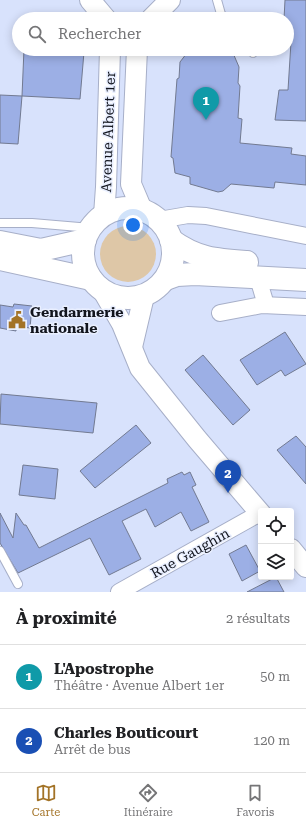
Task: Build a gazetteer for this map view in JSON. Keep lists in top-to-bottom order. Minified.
{"streets":{"street":["Avenue Albert 1er","Rue Gaughin"]},"places":{"public building":["Gendarmerie nationale"]},"page":{"search":"Rechercher","pins":["1","2"],"heading":["À proximité","2 résultats"],"list":[{"mark":"1","name":"L'Apostrophe","note":"Théâtre · Avenue Albert 1er","value":"50 m"},{"mark":"2","name":"Charles Bouticourt","note":"Arrêt de bus","value":"120 m"}],"nav":["Carte","Itinéraire","Favoris"]}}
